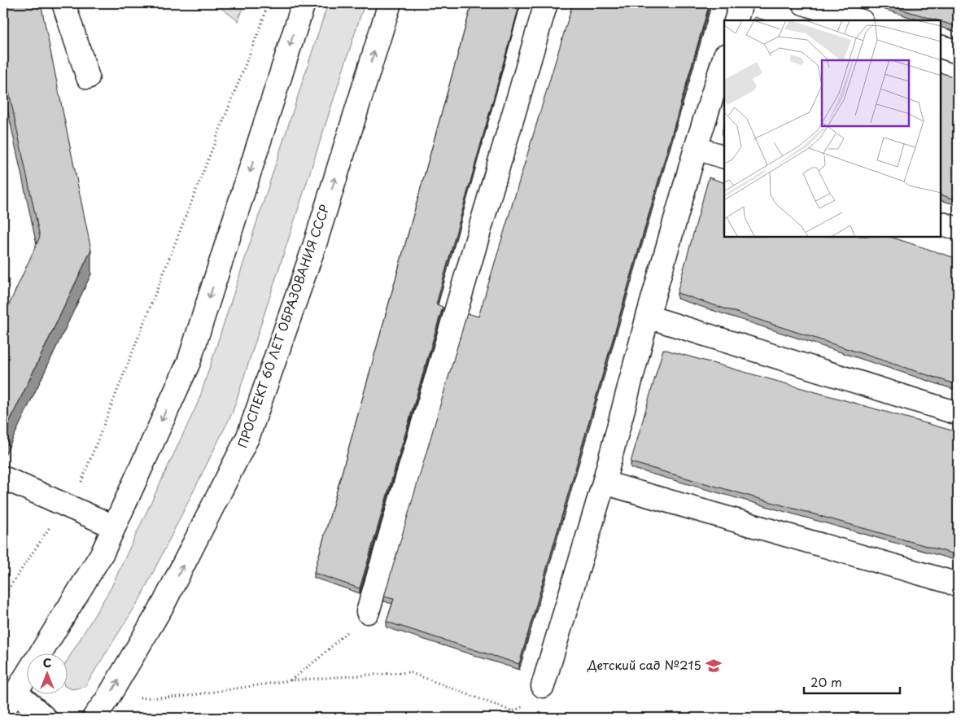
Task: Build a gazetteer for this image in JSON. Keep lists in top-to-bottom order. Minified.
{"streets":{"main road":["ПРОСПЕКТ 60 ЛЕТ ОБРАЗОВАНИЯ СССР"]},"places":{"school or university":["Детский сад №215"]},"scale_bar":"20 m","north":"top"}
